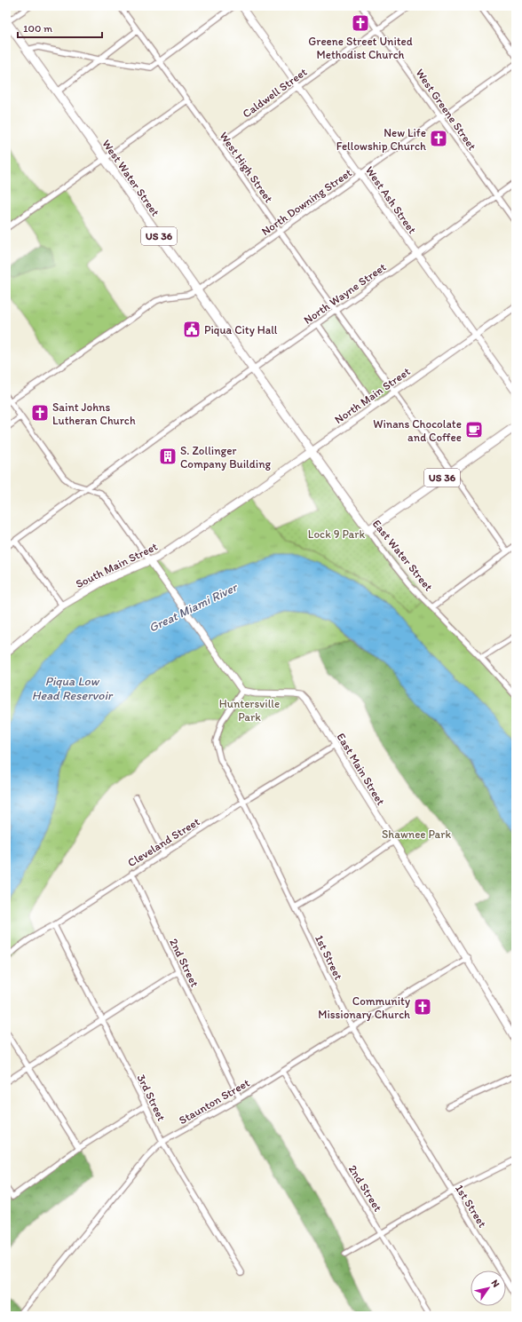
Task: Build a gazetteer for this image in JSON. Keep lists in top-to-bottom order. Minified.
{"streets":{"main road":["West Water Street","US 36","North Main Street","East Water Street","South Main Street"],"street":["Caldwell Street","West Greene Street","West High Street","West Ash Street","North Downing Street","North Wayne Street","East Main Street","Cleveland Street","1st Street","2nd Street","3rd Street","Staunton Street"]},"crossings":[["Caldwell Street","West Greene Street"],["Caldwell Street","West High Street"],["Caldwell Street","West Ash Street"],["West Greene Street","North Downing Street"],["West Greene Street","North Wayne Street"],["West High Street","North Downing Street"],["West High Street","US 36"],["West High Street","North Wayne Street"],["West High Street","North Main Street"],["West Water Street","North Downing Street"],["West Water Street","North Wayne Street"],["West Water Street","North Main Street"],["West Water Street","East Water Street"],["West Ash Street","North Downing Street"],["West Ash Street","North Wayne Street"],["West Ash Street","North Main Street"],["US 36","East Water Street"],["North Main Street","East Water Street"],["North Main Street","South Main Street"],["East Main Street","Cleveland Street"],["East Main Street","1st Street"],["East Main Street","Staunton Street"],["Cleveland Street","1st Street"],["Cleveland Street","2nd Street"],["Cleveland Street","3rd Street"],["1st Street","Staunton Street"],["2nd Street","Staunton Street"],["3rd Street","Staunton Street"]],"water":["Great Miami River","Piqua Low Head Reservoir"],"parks":["Lock 9 Park","Huntersville Park","Shawnee Park"],"places":{"church":["Greene Street United Methodist Church","New Life Fellowship Church","Saint Johns Lutheran Church","Community Missionary Church"],"public building":["Piqua City Hall"],"cafe":["Winans Chocolate and Coffee"],"building":["S. Zollinger Company Building"]},"scale_bar":"100 m","north":"top right"}
